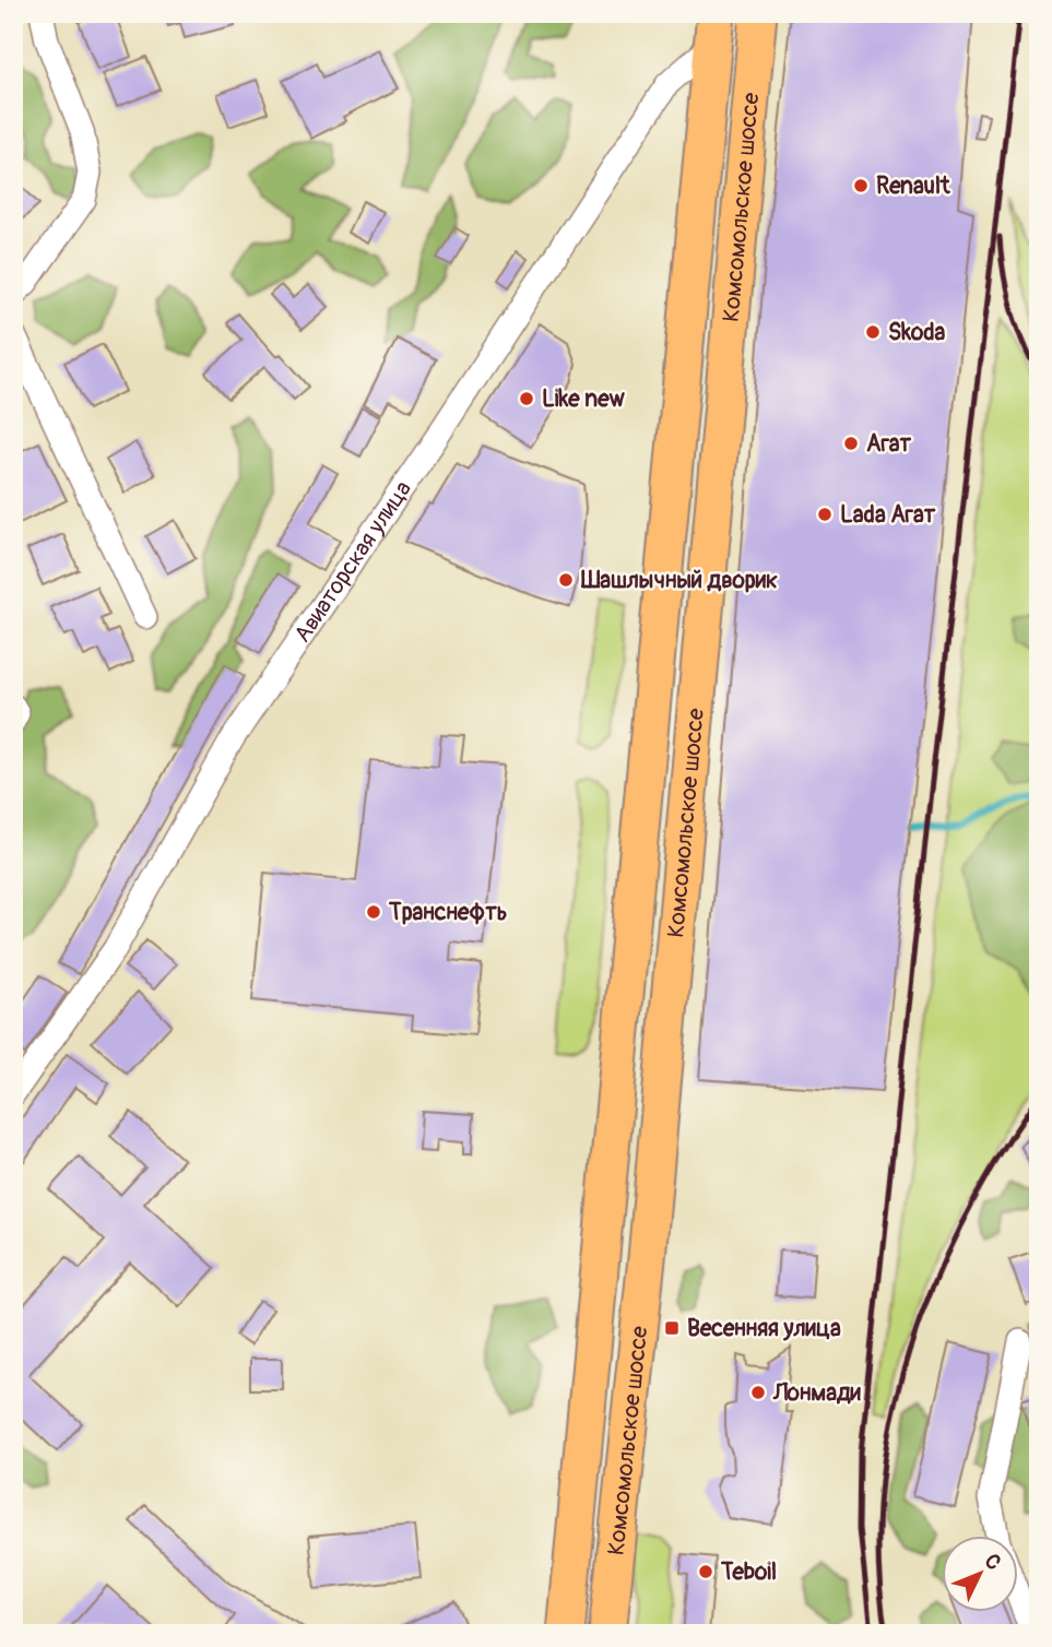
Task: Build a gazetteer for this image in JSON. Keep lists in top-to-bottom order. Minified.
{"streets":{"main road":["Комсомольское шоссе"],"street":["Авиаторская улица"]},"crossings":[["Комсомольское шоссе","Авиаторская улица"]],"places":{"other":["Renault","Skoda","Like new","Агат","Lada Агат","Шашлычный дворик","Транснефть","Лонмади","Teboil"],"transit":["Весенняя улица"]},"north":"top right"}
